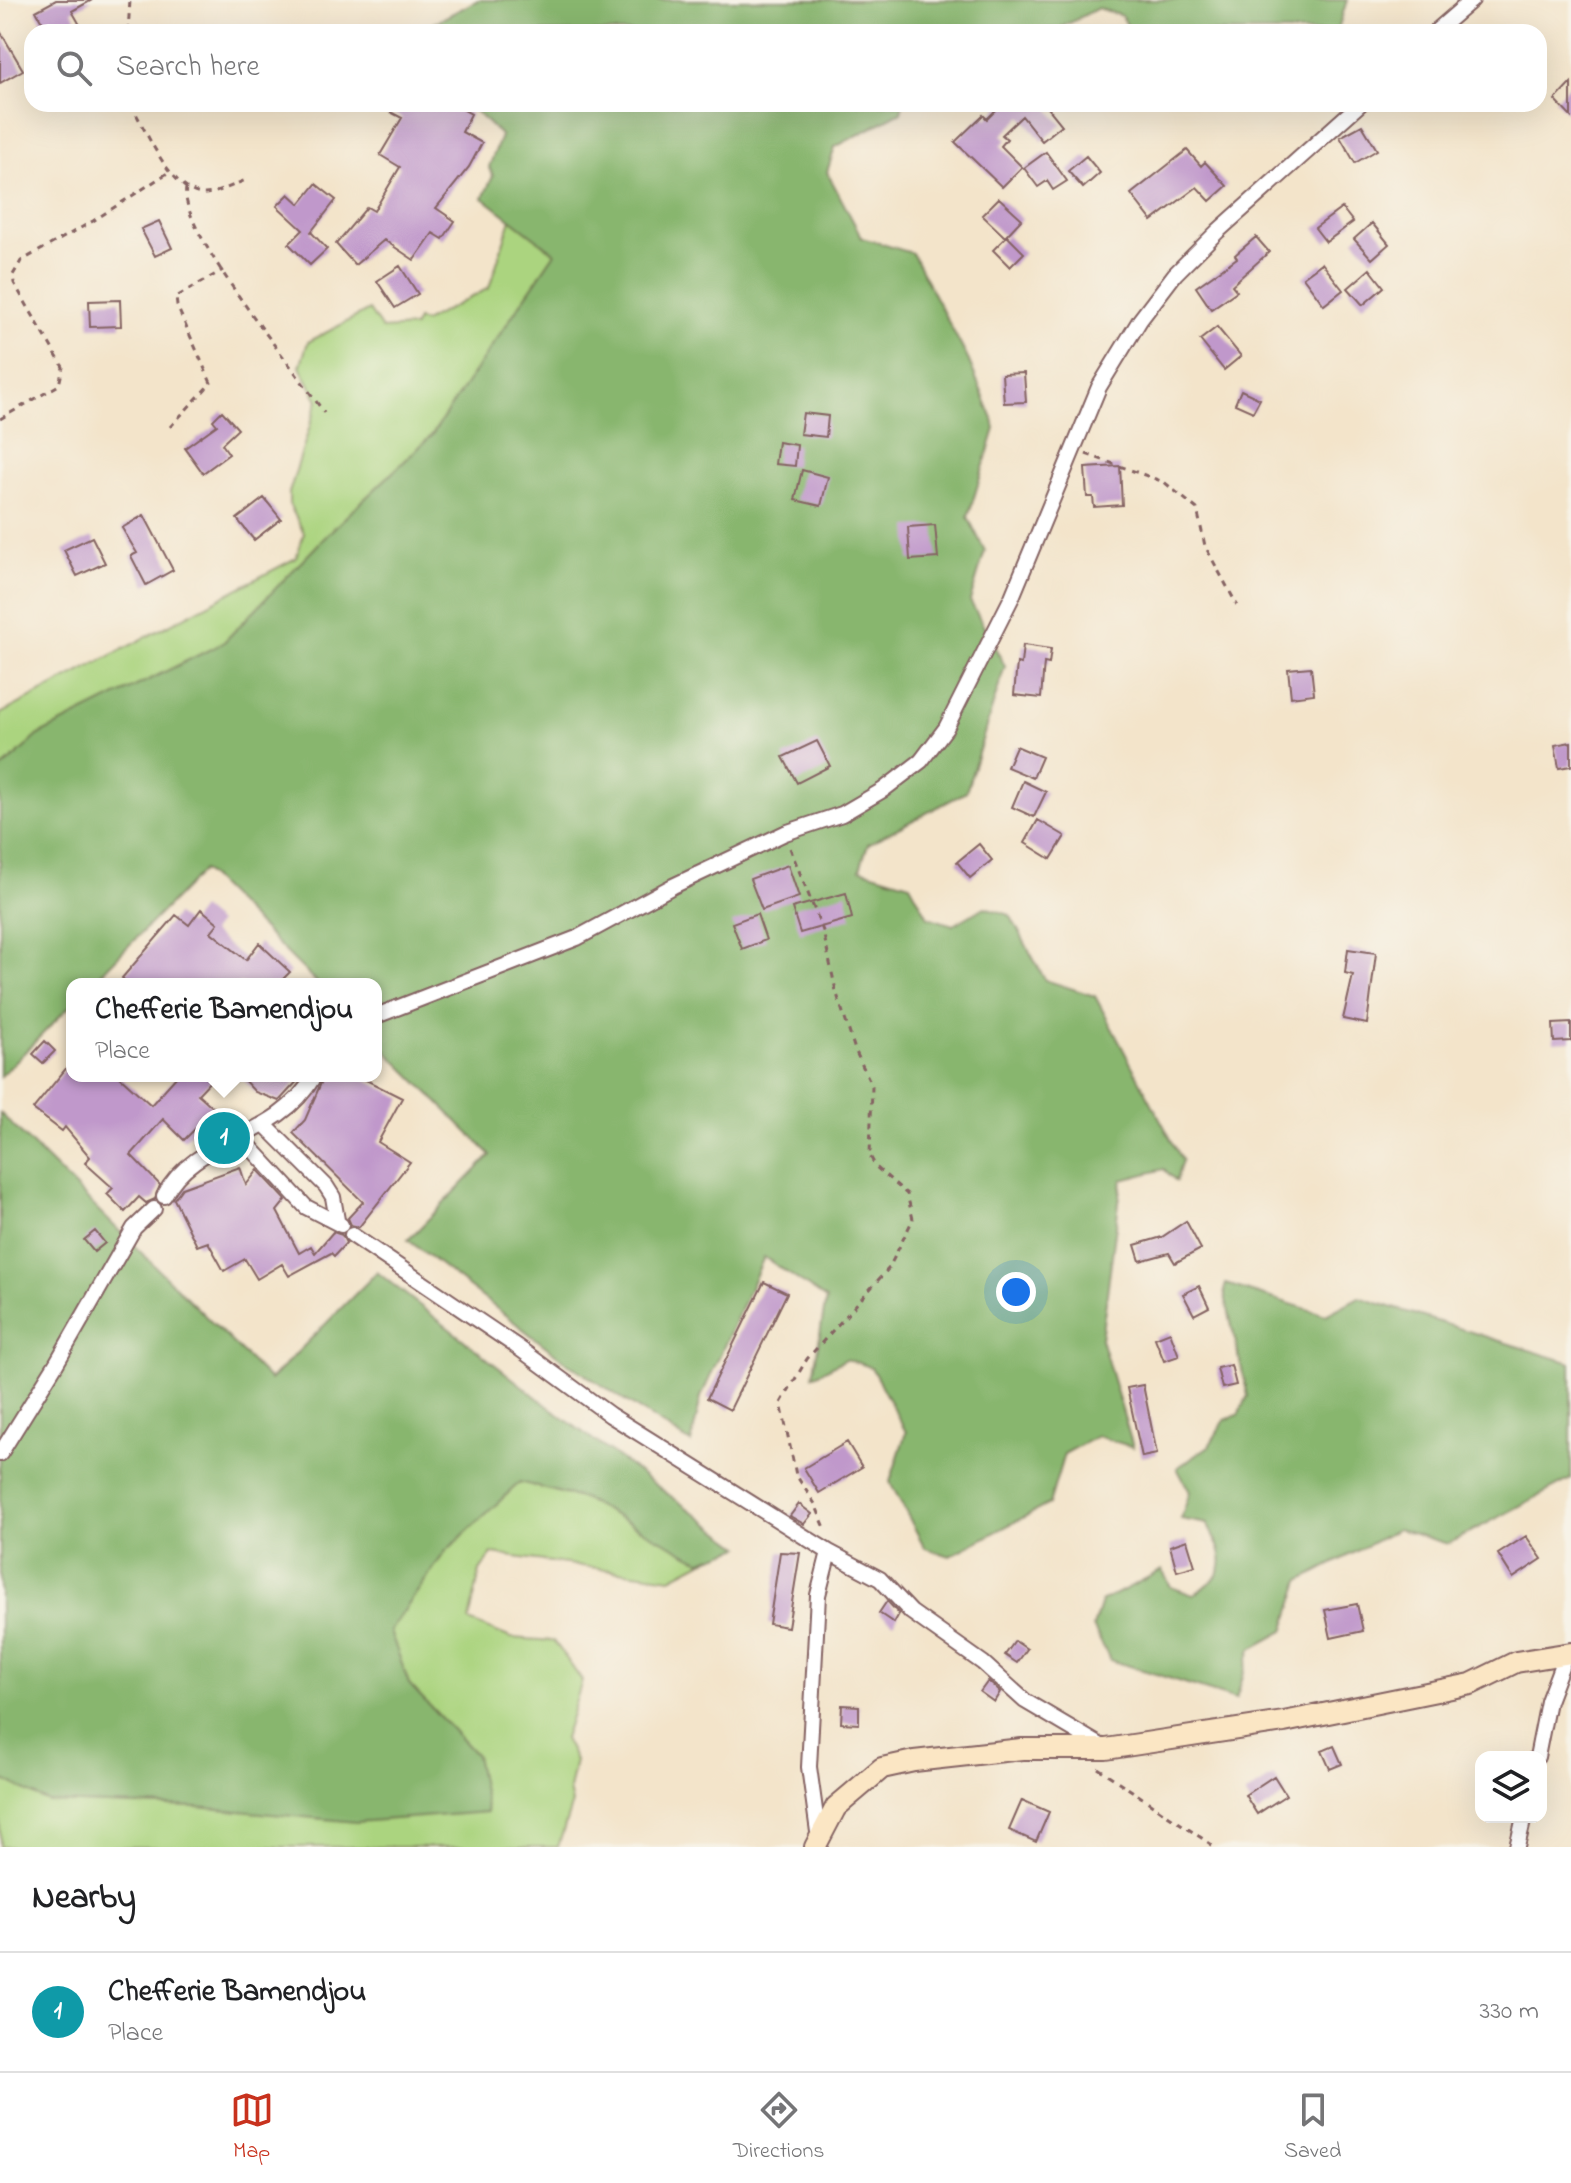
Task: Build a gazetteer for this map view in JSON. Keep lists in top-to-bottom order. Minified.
{"page":{"search":"Search here","popup":["Chefferie Bamendjou","Place"],"pins":"1","heading":"Nearby","list":[{"mark":"1","name":"Chefferie Bamendjou","note":"Place","value":"330 m"}],"nav":["Map","Directions","Saved"]}}
